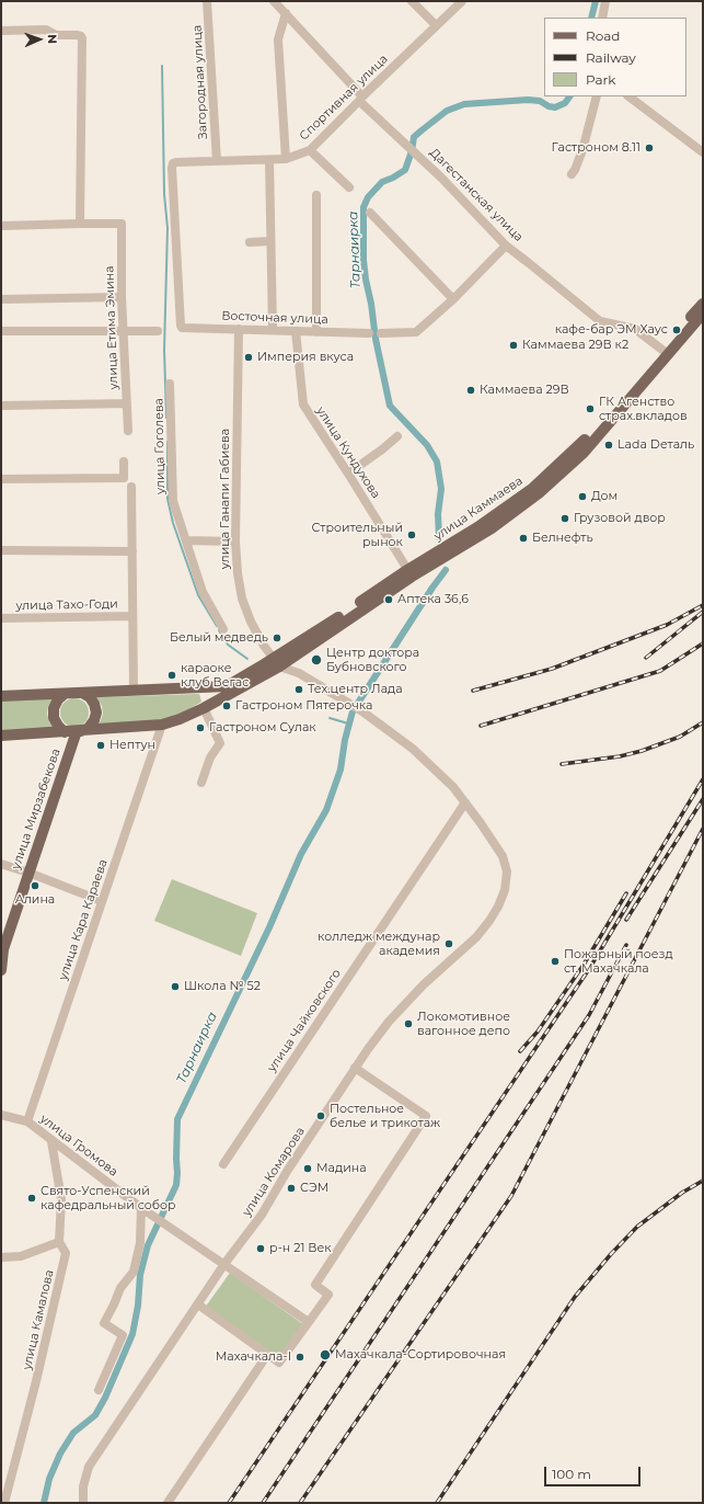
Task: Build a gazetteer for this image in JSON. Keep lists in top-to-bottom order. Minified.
{"streets":{"main road":["улица Каммаева","улица Мирзабекова"],"street":["Загородная улица","Спортивная улица","Дагестанская улица","Восточная улица","улица Етима Эмина","улица Гоголева","улица Кундухова","улица Ганапи Габиева","улица Тахо-Годи","улица Кара Караева","улица Чайковского","улица Громова","улица Комарова","улица Камалова"]},"crossings":[["Загородная улица","Спортивная улица"],["Спортивная улица","Дагестанская улица"],["Спортивная улица","Восточная улица"],["Дагестанская улица","улица Каммаева"],["Восточная улица","улица Кундухова"],["Восточная улица","улица Ганапи Габиева"],["улица Кундухова","улица Каммаева"],["улица Ганапи Габиева","улица Каммаева"],["улица Каммаева","улица Мирзабекова"],["улица Каммаева","улица Кара Караева"],["улица Кара Караева","улица Громова"],["улица Чайковского","улица Комарова"],["улица Громова","улица Комарова"],["улица Громова","улица Камалова"]],"water":["Тарнаирка"],"places":["Гастроном 8.11","кафе-бар ЭМ Хаус","Каммаева 29В к2","Империя вкуса","Каммаева 29В","ГК Агенство страх.вкладов","Lada Dеталь","Дом","Грузовой двор","Строительный рынок","Белнефть","Аптека 36,6","Белый медведь","Центр доктора Бубновского","караоке клуб Вегас","Тех.центр Лада","Гастроном Пятерочка","Гастроном Сулак","Нептун","Алина","колледж междунар академия","Пожарный поезд ст. Махачкала","Школа № 52","Локомотивное вагонное депо","Постельное белье и трикотаж","Мадина","СЭМ","Свято-Успенский кафедральный собор","р-н 21 Век","Махачкала-Сортировочная","Махачкала-I"],"legend":["Road","Railway","Park"],"scale_bar":"100 m","north":"right"}
